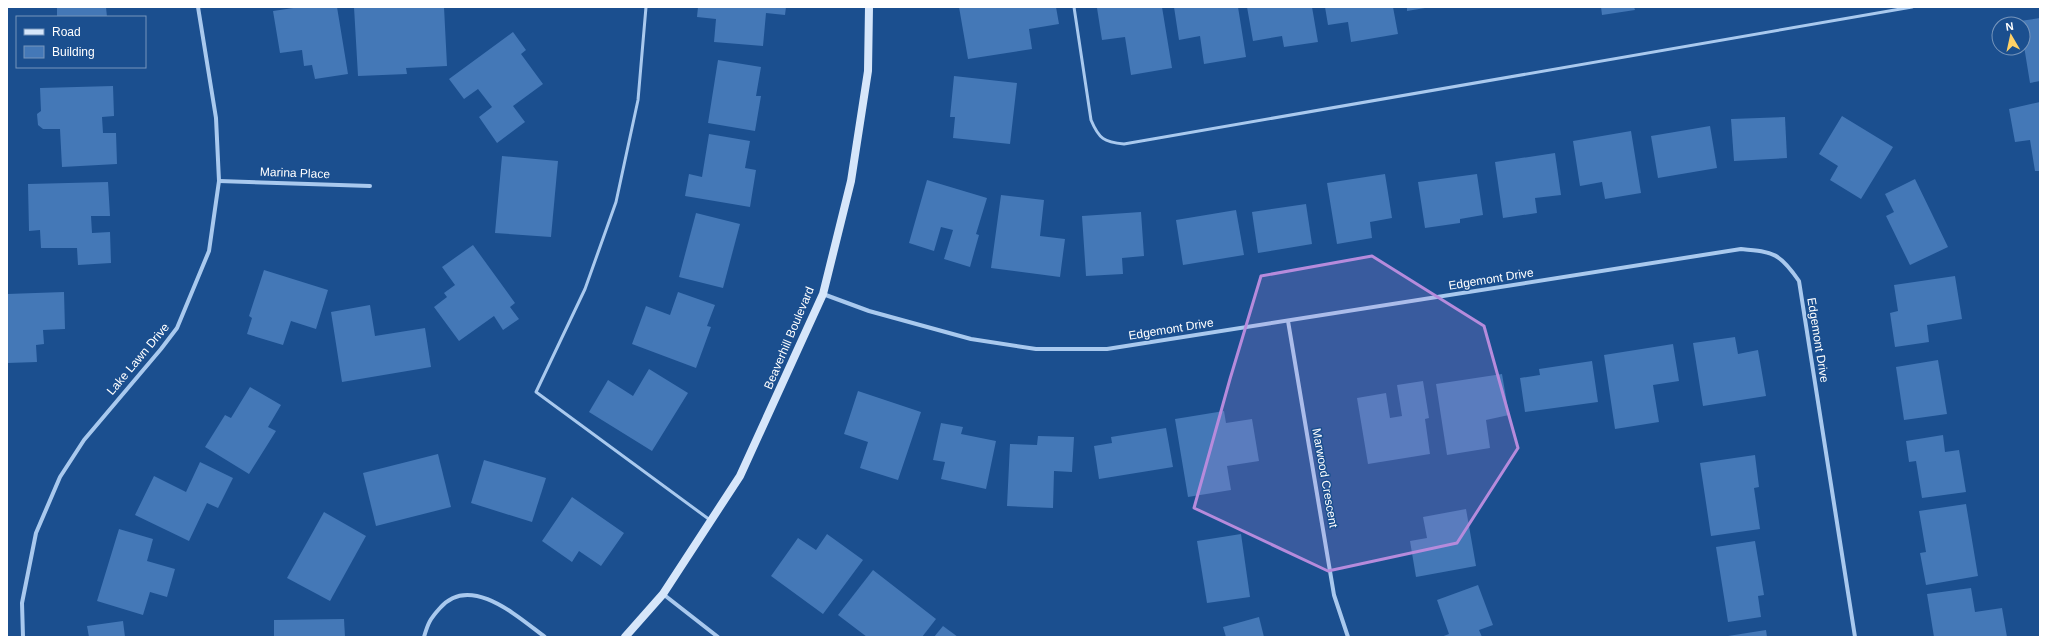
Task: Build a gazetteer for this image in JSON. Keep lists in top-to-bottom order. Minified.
{"streets":{"street":["Marina Place","Edgemont Drive","Beaverhill Boulevard","Lake Lawn Drive","Marwood Crescent"]},"crossings":[["Marina Place","Lake Lawn Drive"],["Edgemont Drive","Beaverhill Boulevard"],["Edgemont Drive","Marwood Crescent"]],"legend":["Road","Building"],"north":"top"}
